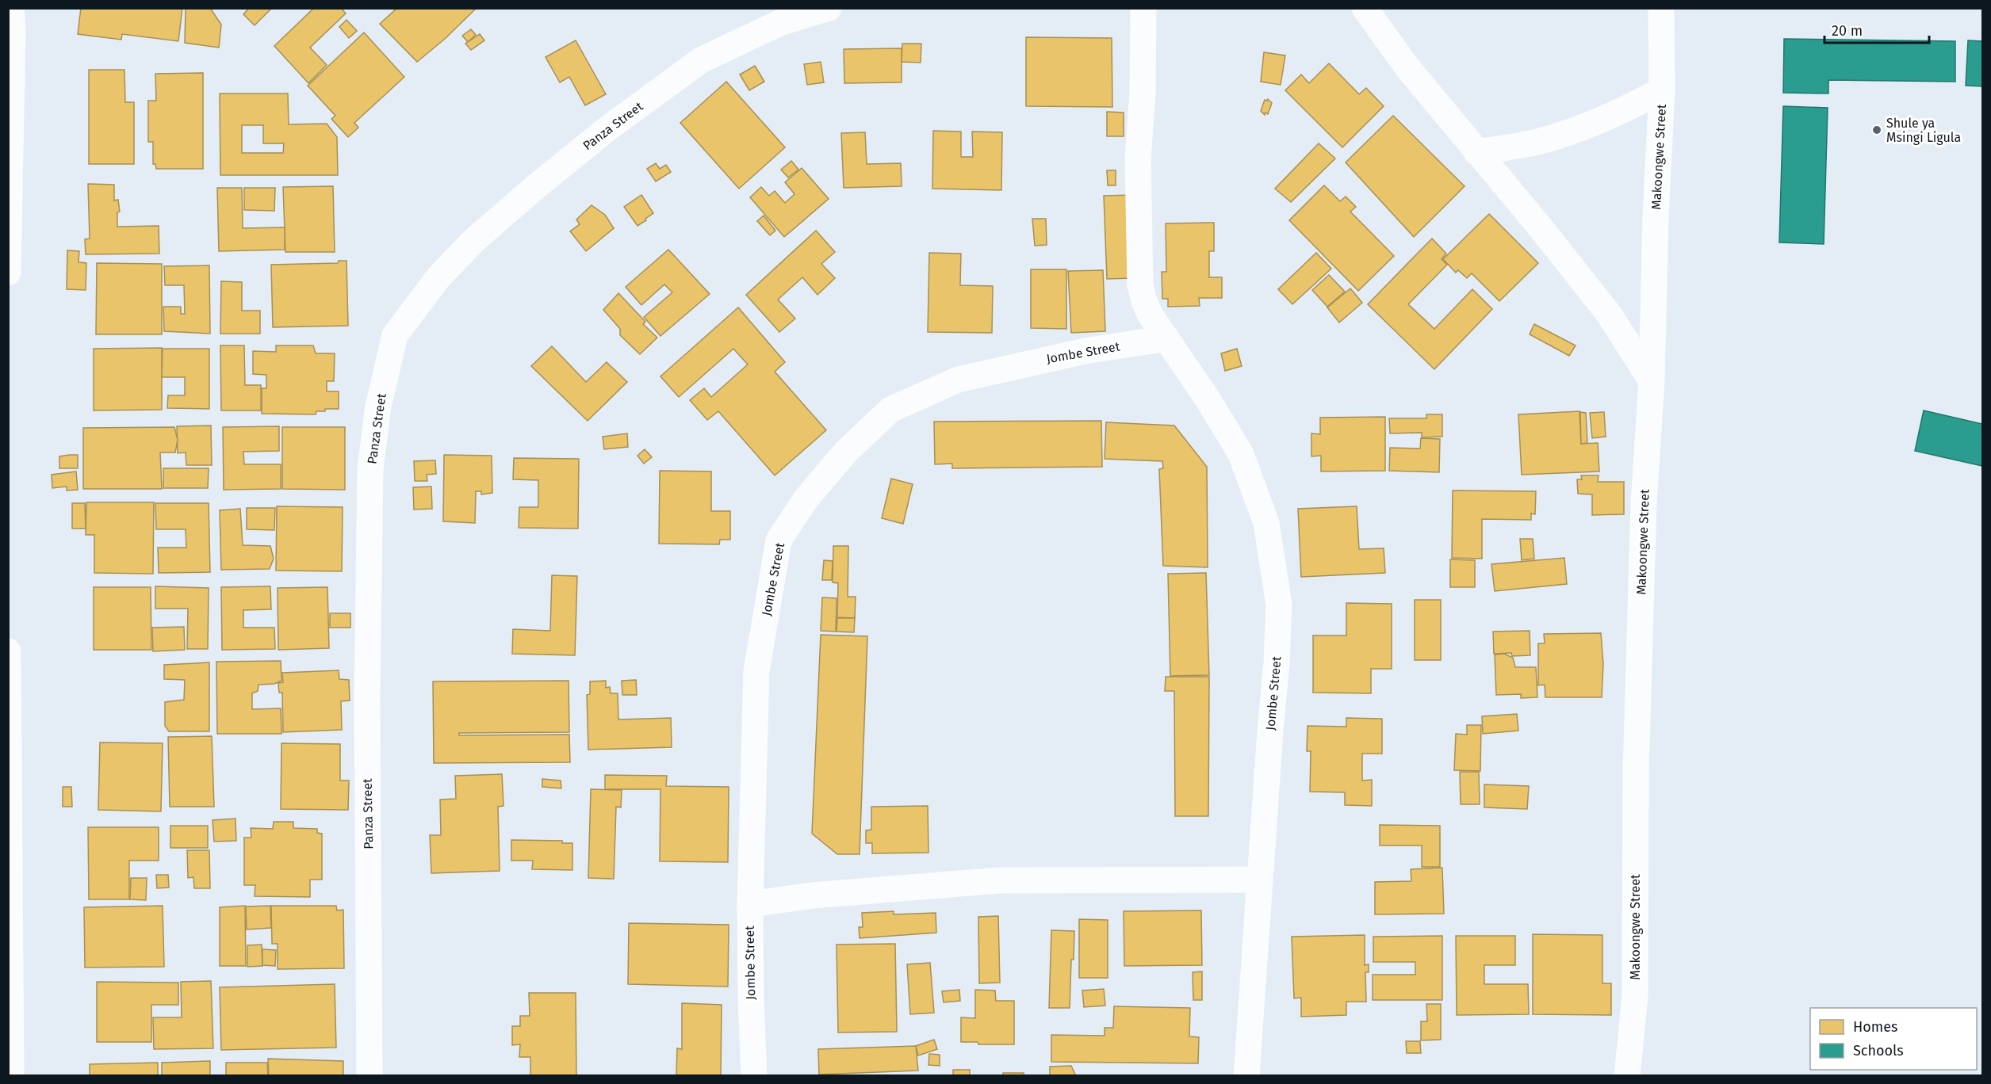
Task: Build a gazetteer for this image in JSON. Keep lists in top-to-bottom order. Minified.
{"streets":{"street":["Panza Street","Makoongwe Street","Jombe Street"]},"places":["Shule ya Msingi Ligula"],"legend":["Homes","Schools"],"scale_bar":"20 m"}
